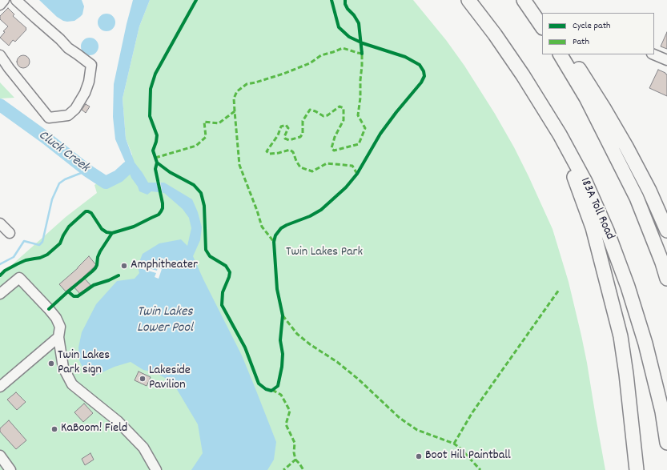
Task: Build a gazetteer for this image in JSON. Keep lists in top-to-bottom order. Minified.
{"streets":{"highway":["183A Toll Road"]},"water":["Cluck Creek","Twin Lakes Lower Pool"],"parks":["Twin Lakes Park"],"places":["Amphitheater","Twin Lakes Park sign","Lakeside Pavilion","KaBoom! Field","Boot Hill Paintball"],"legend":["Cycle path","Path"]}
